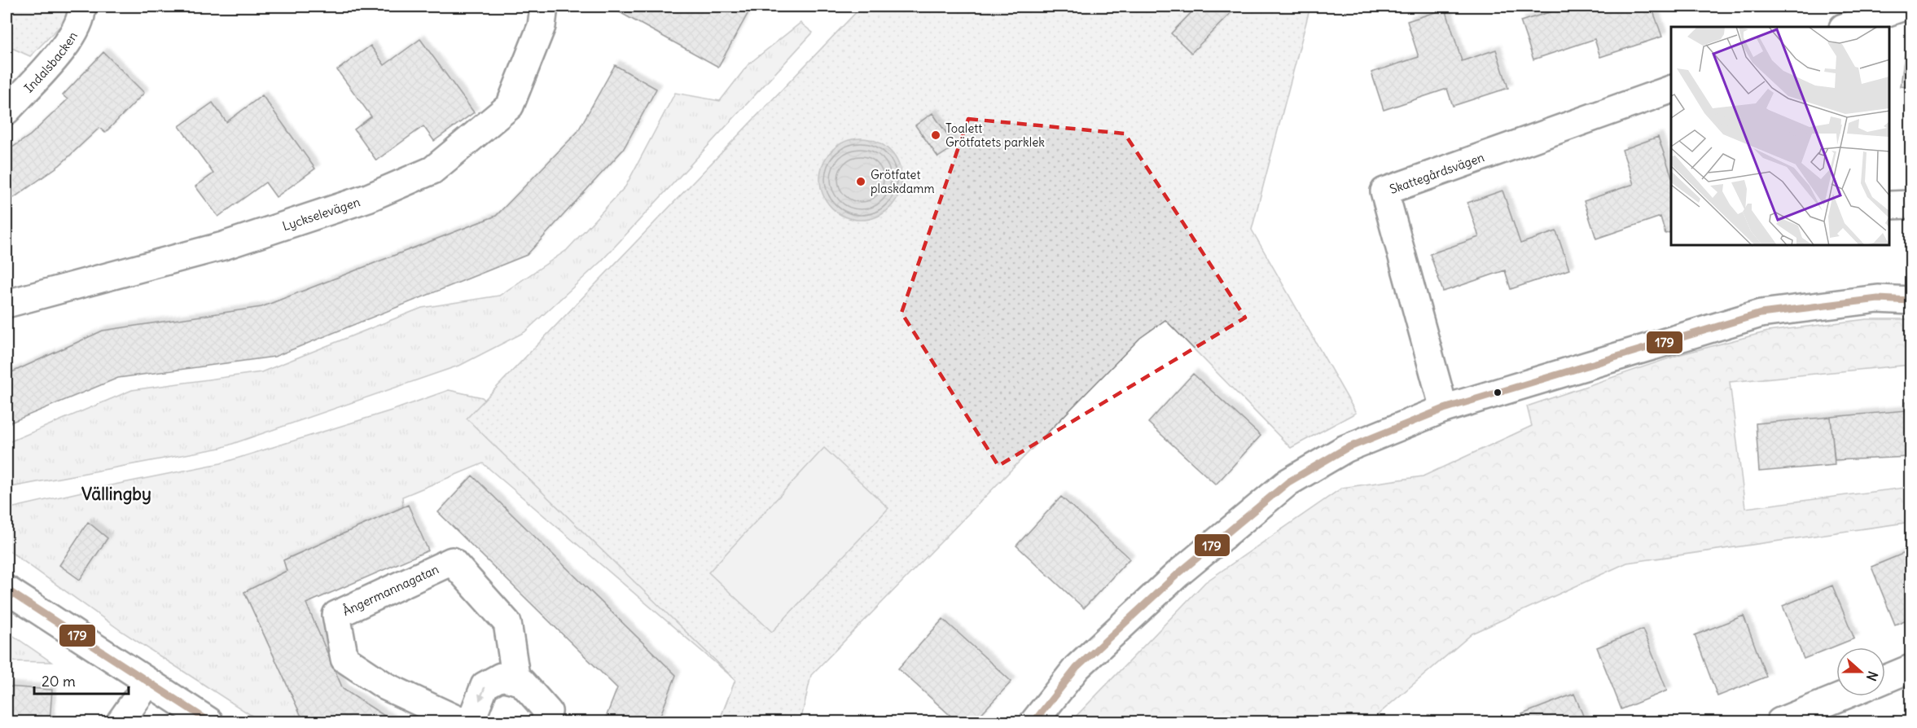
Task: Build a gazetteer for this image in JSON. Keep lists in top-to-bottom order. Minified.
{"streets":{"street":["Indalsbacken","Skattegårdsvägen","Lyckselevägen","Ångermannagatan"]},"districts":["Vällingby"],"places":["Toalett Grötfatets parklek","Grötfatet plaskdamm"],"lines":["transit line 179"],"scale_bar":"20 m","north":"right"}
